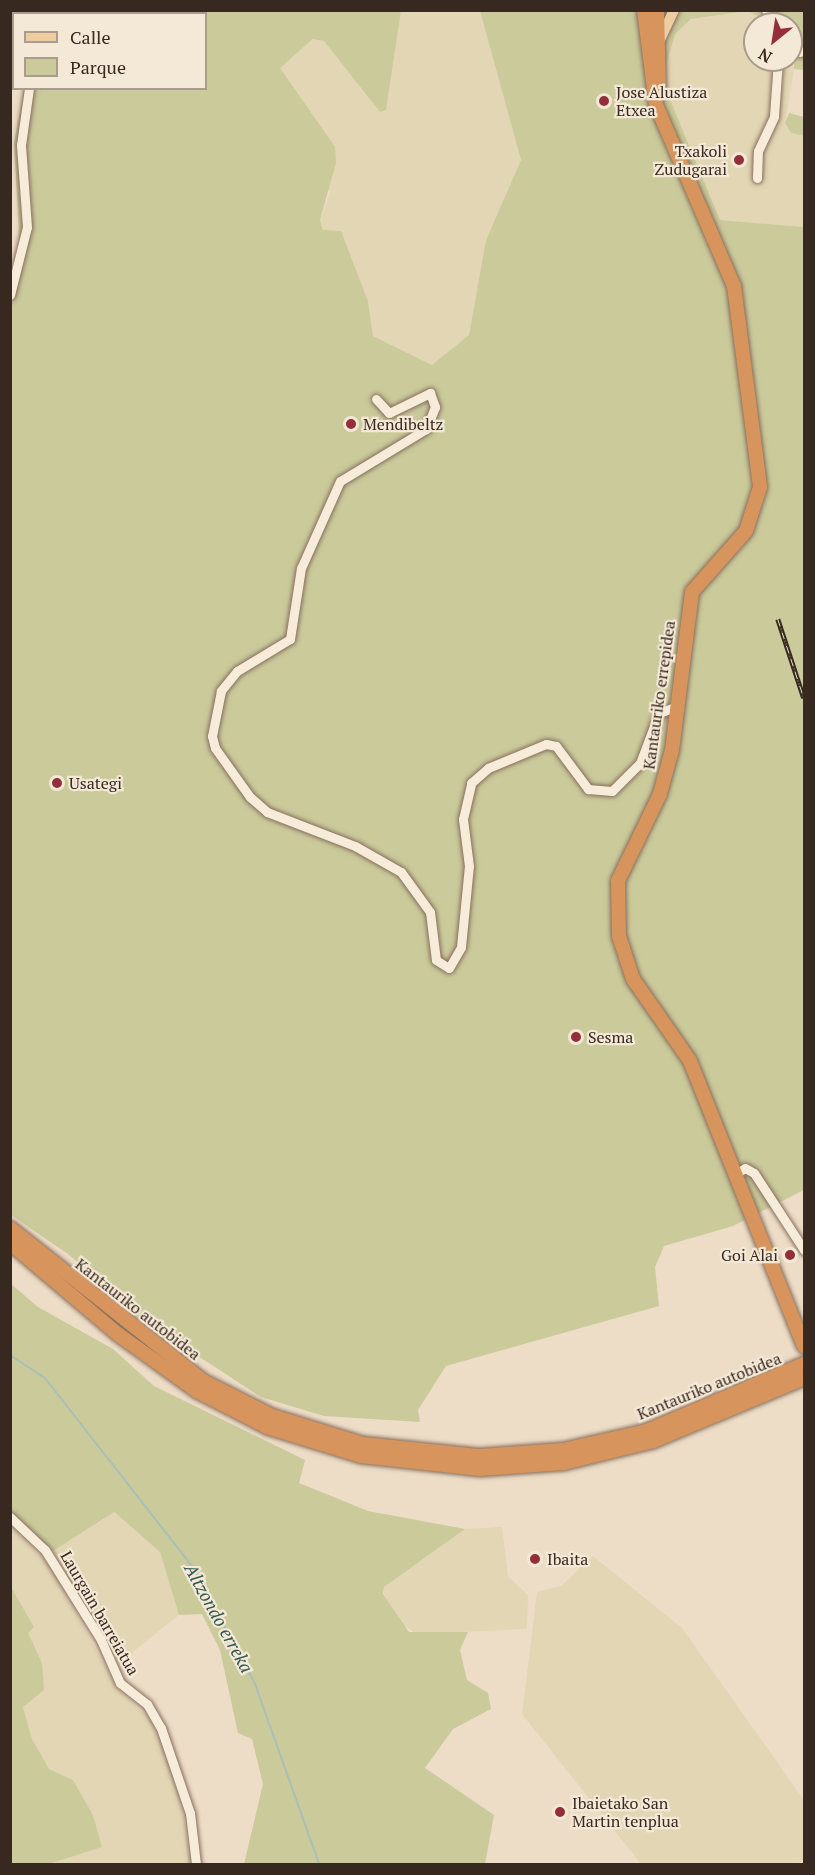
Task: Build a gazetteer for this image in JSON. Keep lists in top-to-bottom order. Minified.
{"streets":{"highway":["Kantauriko errepidea","Kantauriko autobidea"],"street":["Laurgain barreiatua"]},"water":["Altzondo erreka"],"places":["Jose Alustiza Etxea","Txakoli Zudugarai","Mendibeltz","Usategi","Sesma","Goi Alai","Ibaita","Ibaietako San Martin tenplua"],"legend":["Calle","Parque"],"north":"bottom left"}
